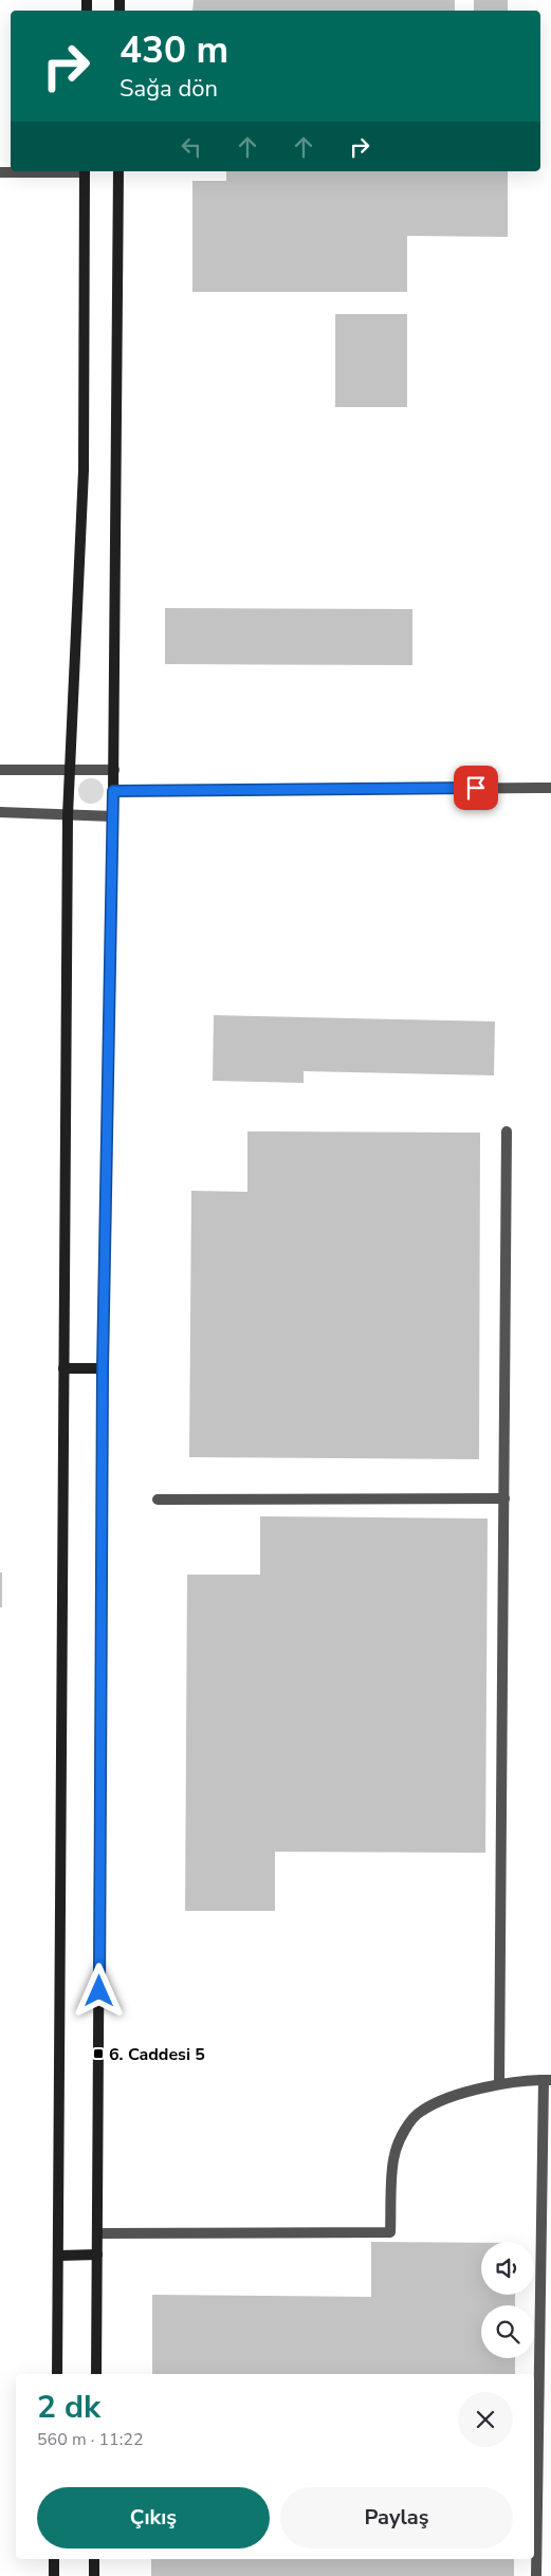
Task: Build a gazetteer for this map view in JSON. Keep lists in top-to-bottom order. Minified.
{"places":{"transit":["6. Caddesi 5"]},"page":{"turn":["430 m","Sağa dön"],"heading":["2 dk","560 m · 11:22"],"buttons":["Çıkış","Paylaş"]}}
